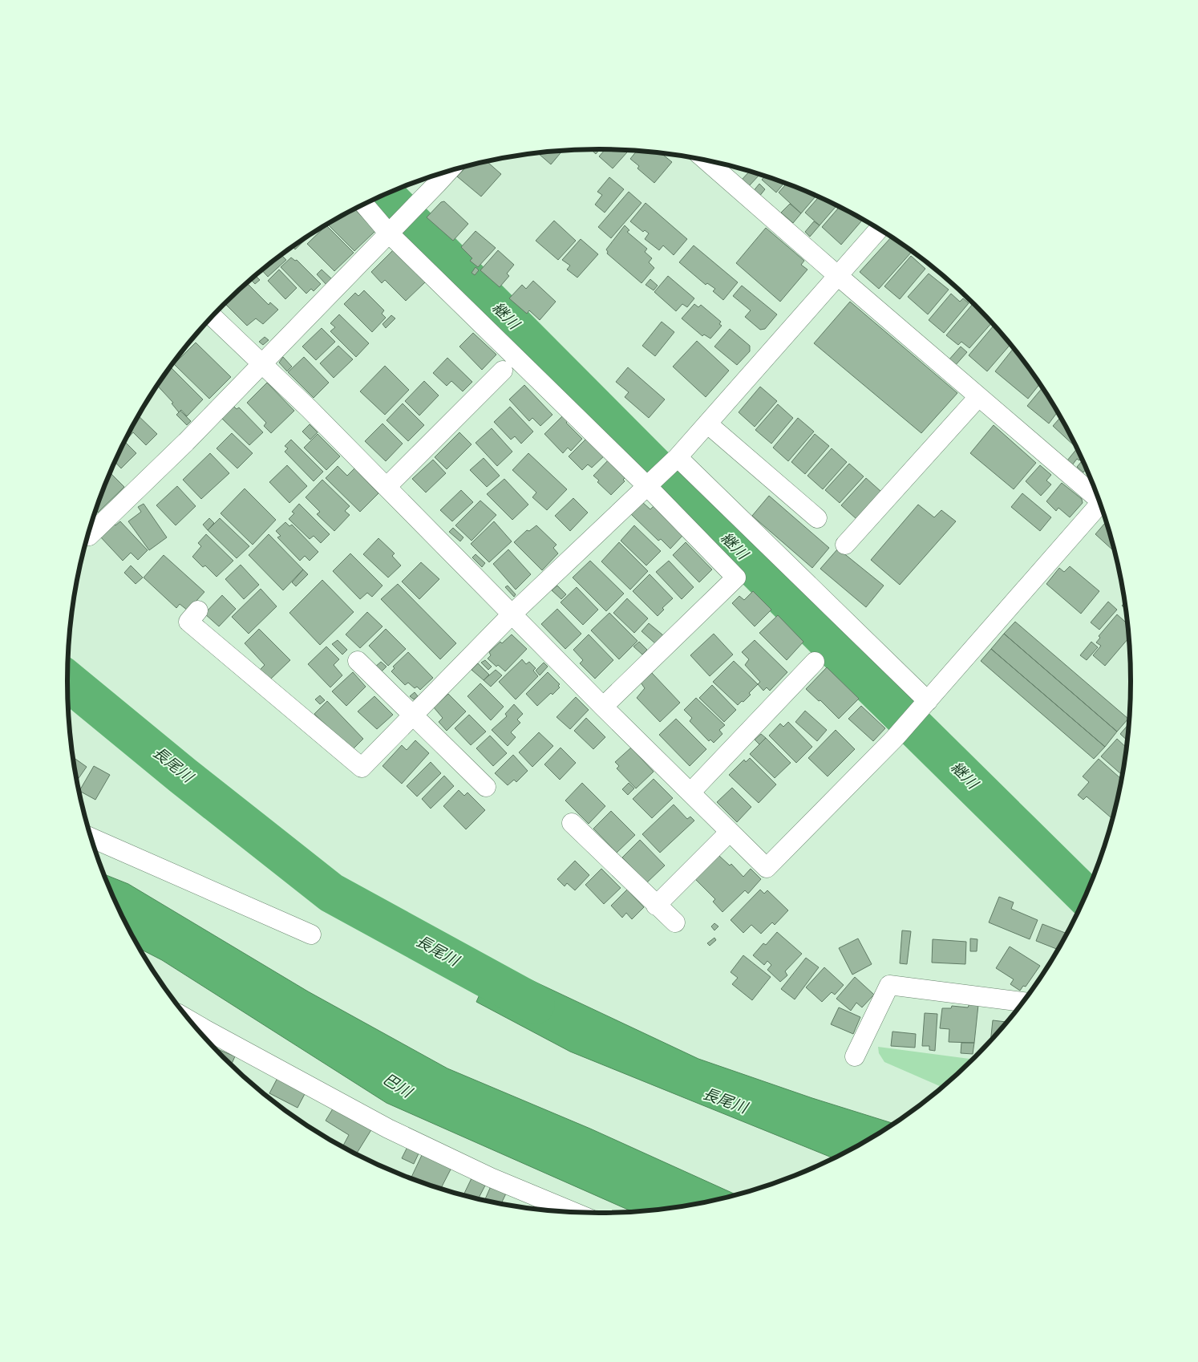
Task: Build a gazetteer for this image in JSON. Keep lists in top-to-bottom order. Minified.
{"water":["継川","長尾川","巴川"]}
